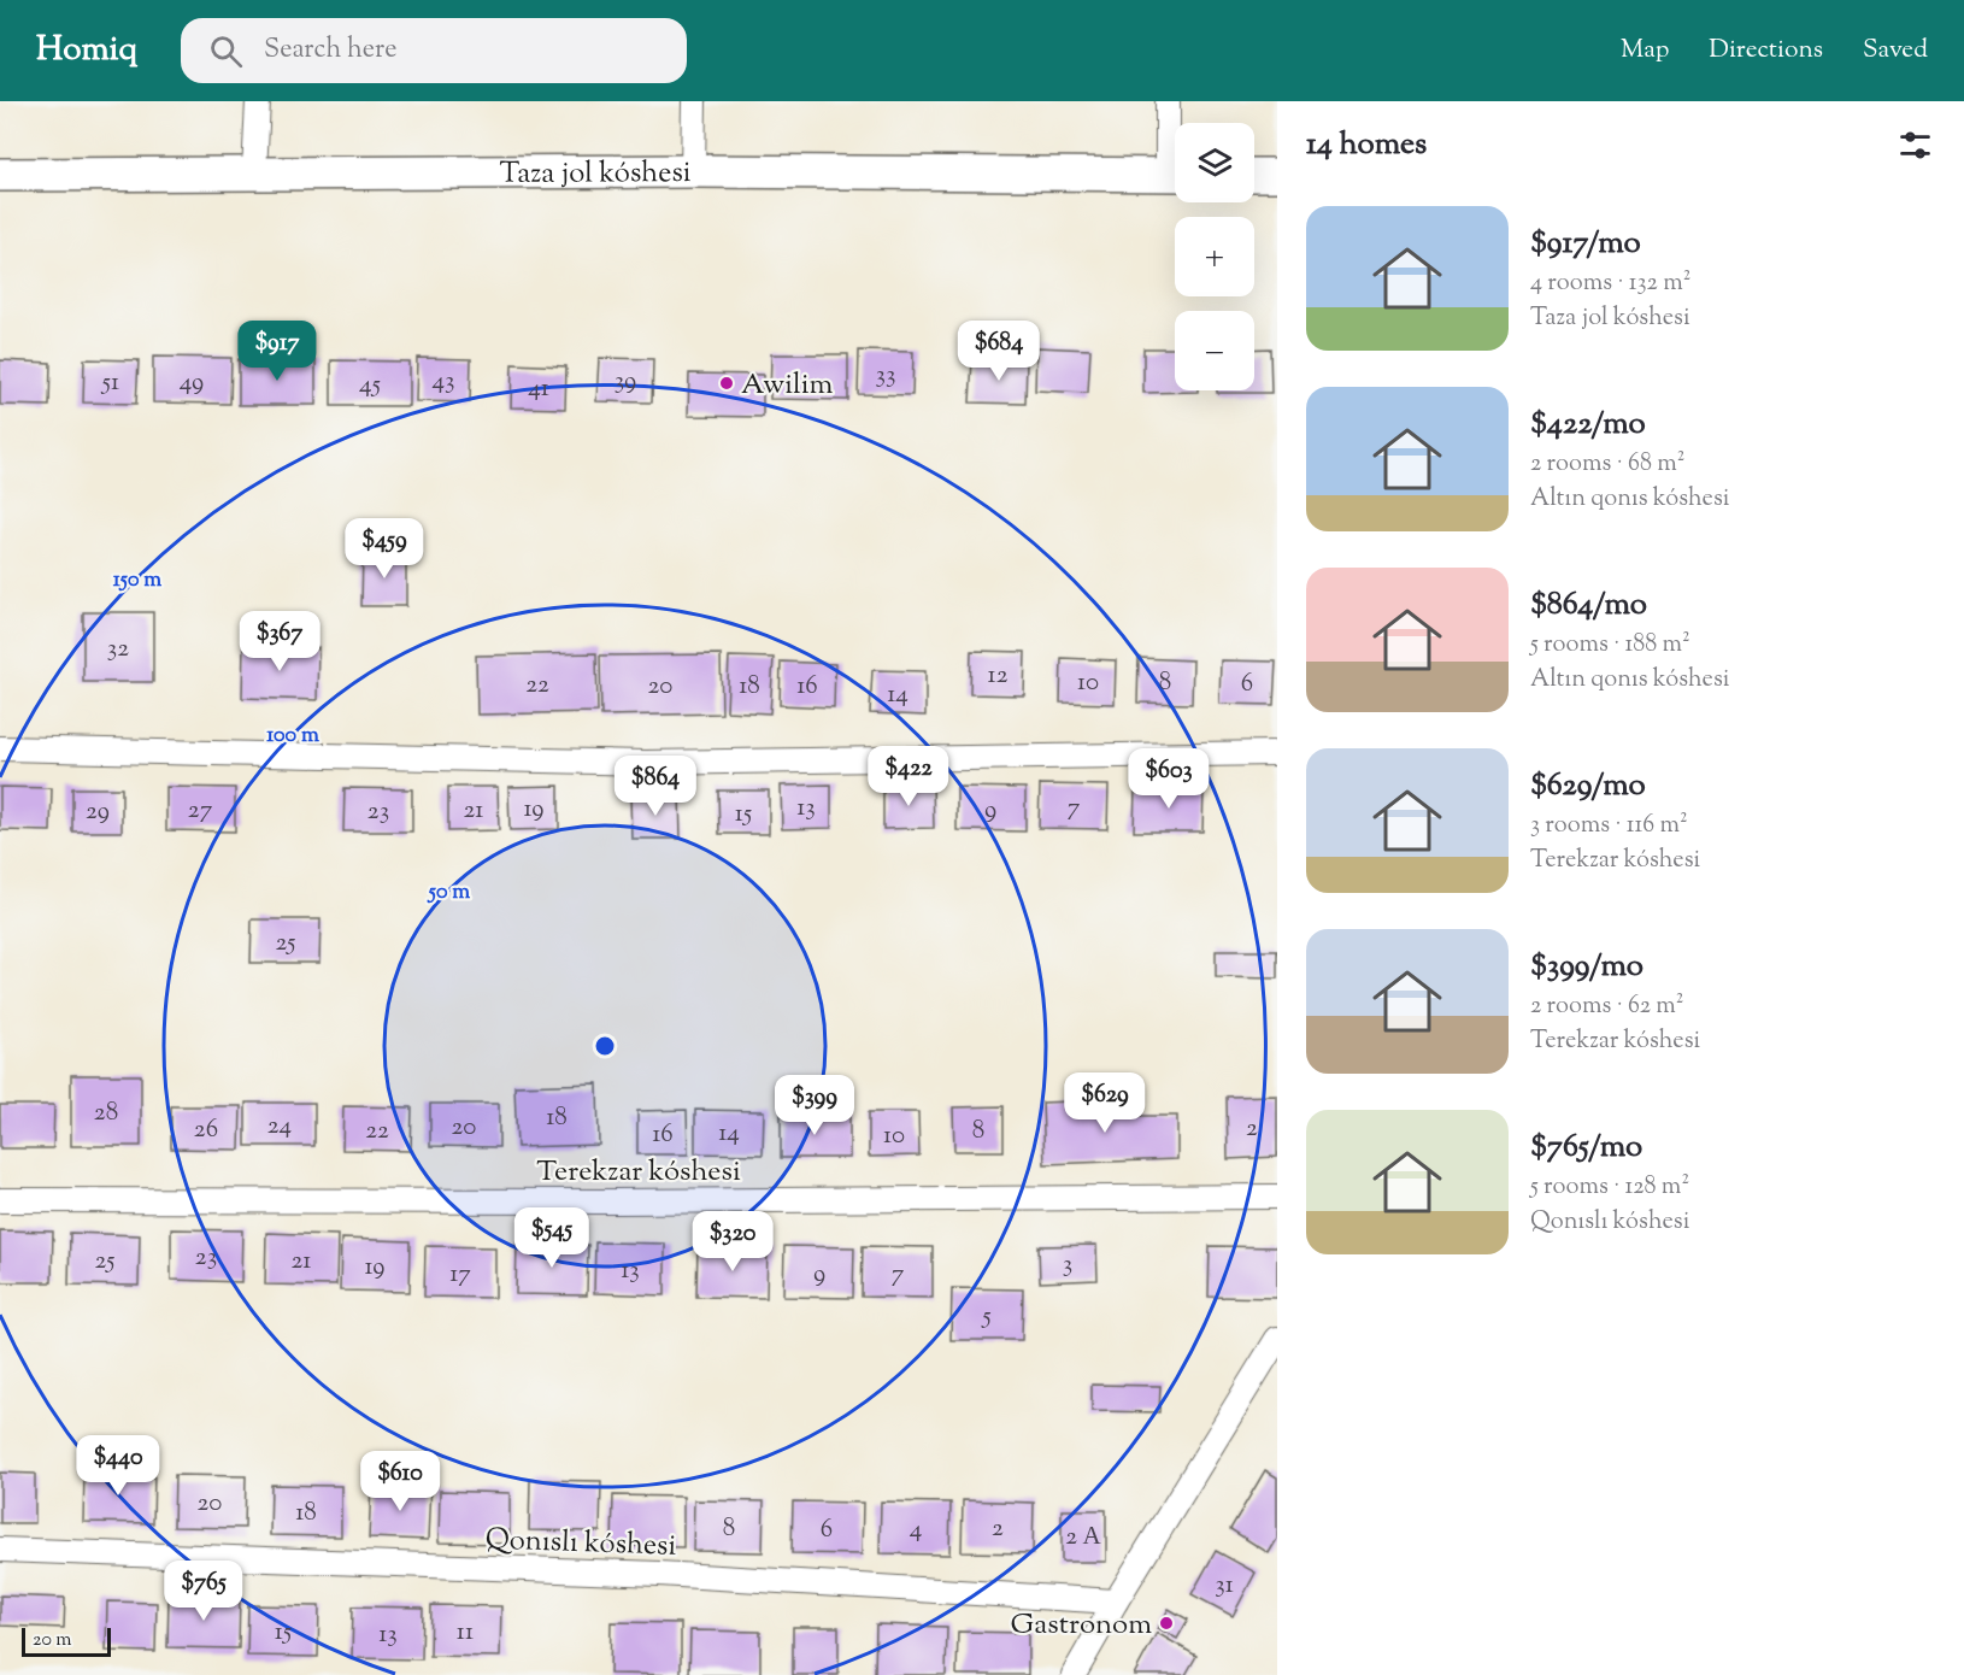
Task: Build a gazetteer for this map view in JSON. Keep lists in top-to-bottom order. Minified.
{"streets":{"main road":["Taza jol kóshesi"],"street":["Terekzar kóshesi","Qonıslı kóshesi"]},"places":["Awilim","Gastronom"],"house_numbers":["33","43","39","51","49","45","41","32","12","10","8","6","22","20","18","16","14","13","7","19","27","21","9","29","23","15","25","28","18","24","20","2","26","22","8","14","16","10","23","25","21","3","19","13","17","9","7","5","20","18","8","2","6","4","2 А","31","15","11","13"],"scale_bar":"20 m","page":{"header":"Homiq","search":"Search here","nav":["Map","Directions","Saved"],"heading":"14 homes","map_buttons":["+","−"],"list":[{"name":"$917/mo","note":"4 rooms · 132 m² · Taza jol kóshesi"},{"name":"$422/mo","note":"2 rooms · 68 m² · Altın qonıs kóshesi"},{"name":"$864/mo","note":"5 rooms · 188 m² · Altın qonıs kóshesi"},{"name":"$629/mo","note":"3 rooms · 116 m² · Terekzar kóshesi"},{"name":"$399/mo","note":"2 rooms · 62 m² · Terekzar kóshesi"},{"name":"$765/mo","note":"5 rooms · 128 m² · Qonıslı kóshesi"}],"price":["$917","$684","$459","$367","$422","$603","$864","$629","$399","$545","$320","$440","$610","$765"],"scale":"20 m"},"rings":["150 m","100 m","50 m"]}
